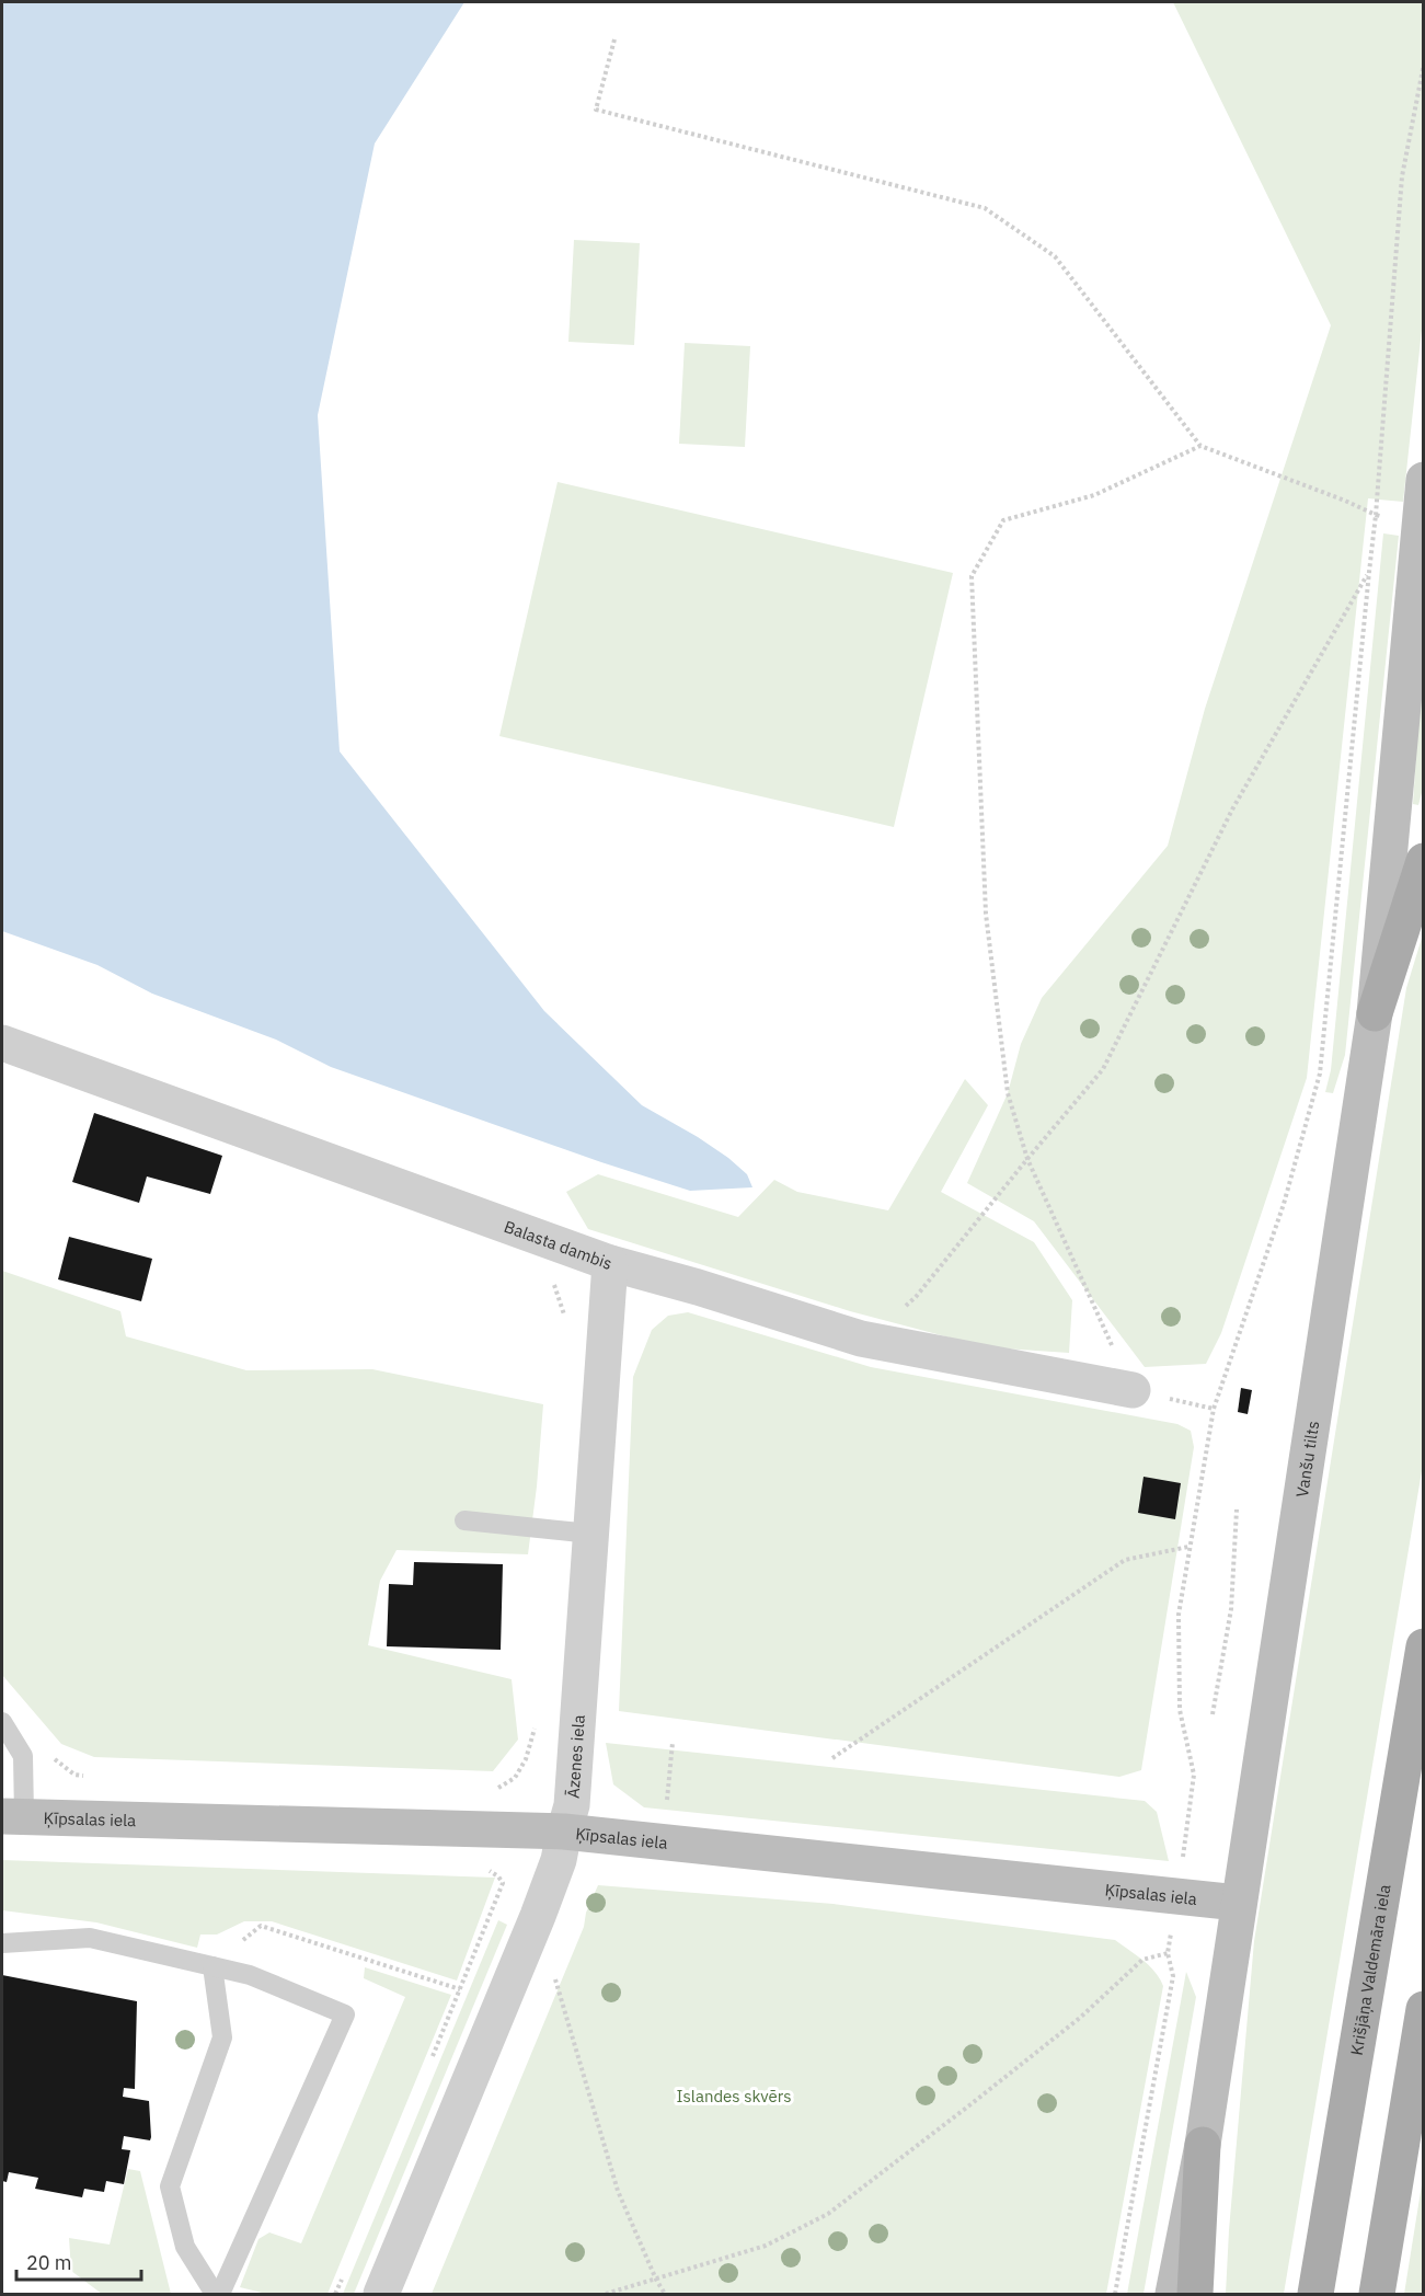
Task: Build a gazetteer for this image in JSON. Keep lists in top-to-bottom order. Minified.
{"streets":{"main road":["Krišjāņa Valdemāra iela"],"street":["Balasta dambis","Vanšu tilts","Āzenes iela","Ķīpsalas iela"]},"crossings":[["Balasta dambis","Āzenes iela"],["Vanšu tilts","Ķīpsalas iela"],["Āzenes iela","Ķīpsalas iela"]],"parks":["Islandes skvērs"],"scale_bar":"20 m"}
